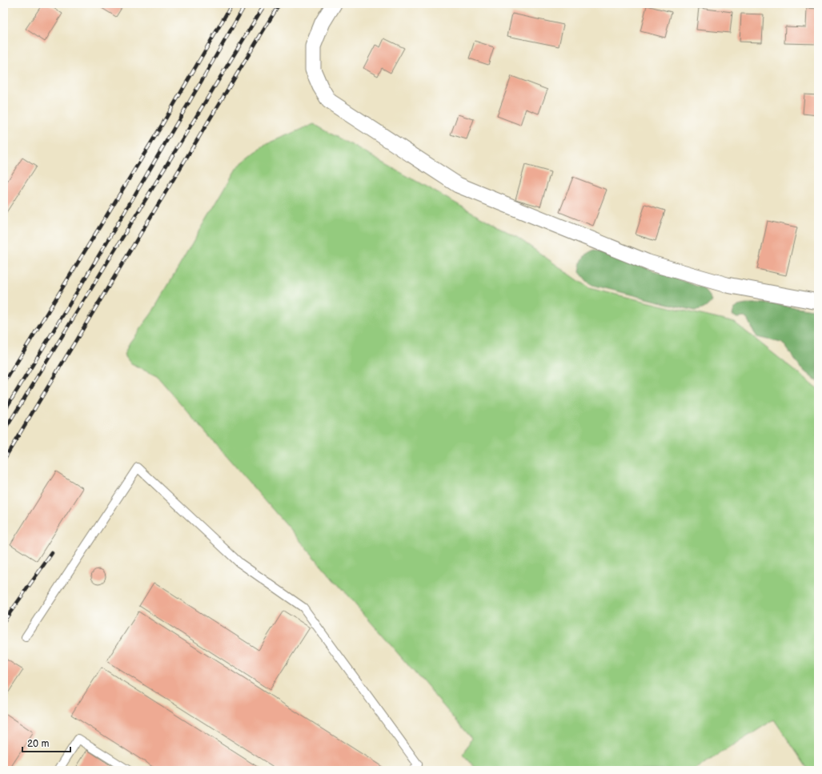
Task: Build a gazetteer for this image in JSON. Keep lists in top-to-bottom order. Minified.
{"scale_bar":"20 m"}
